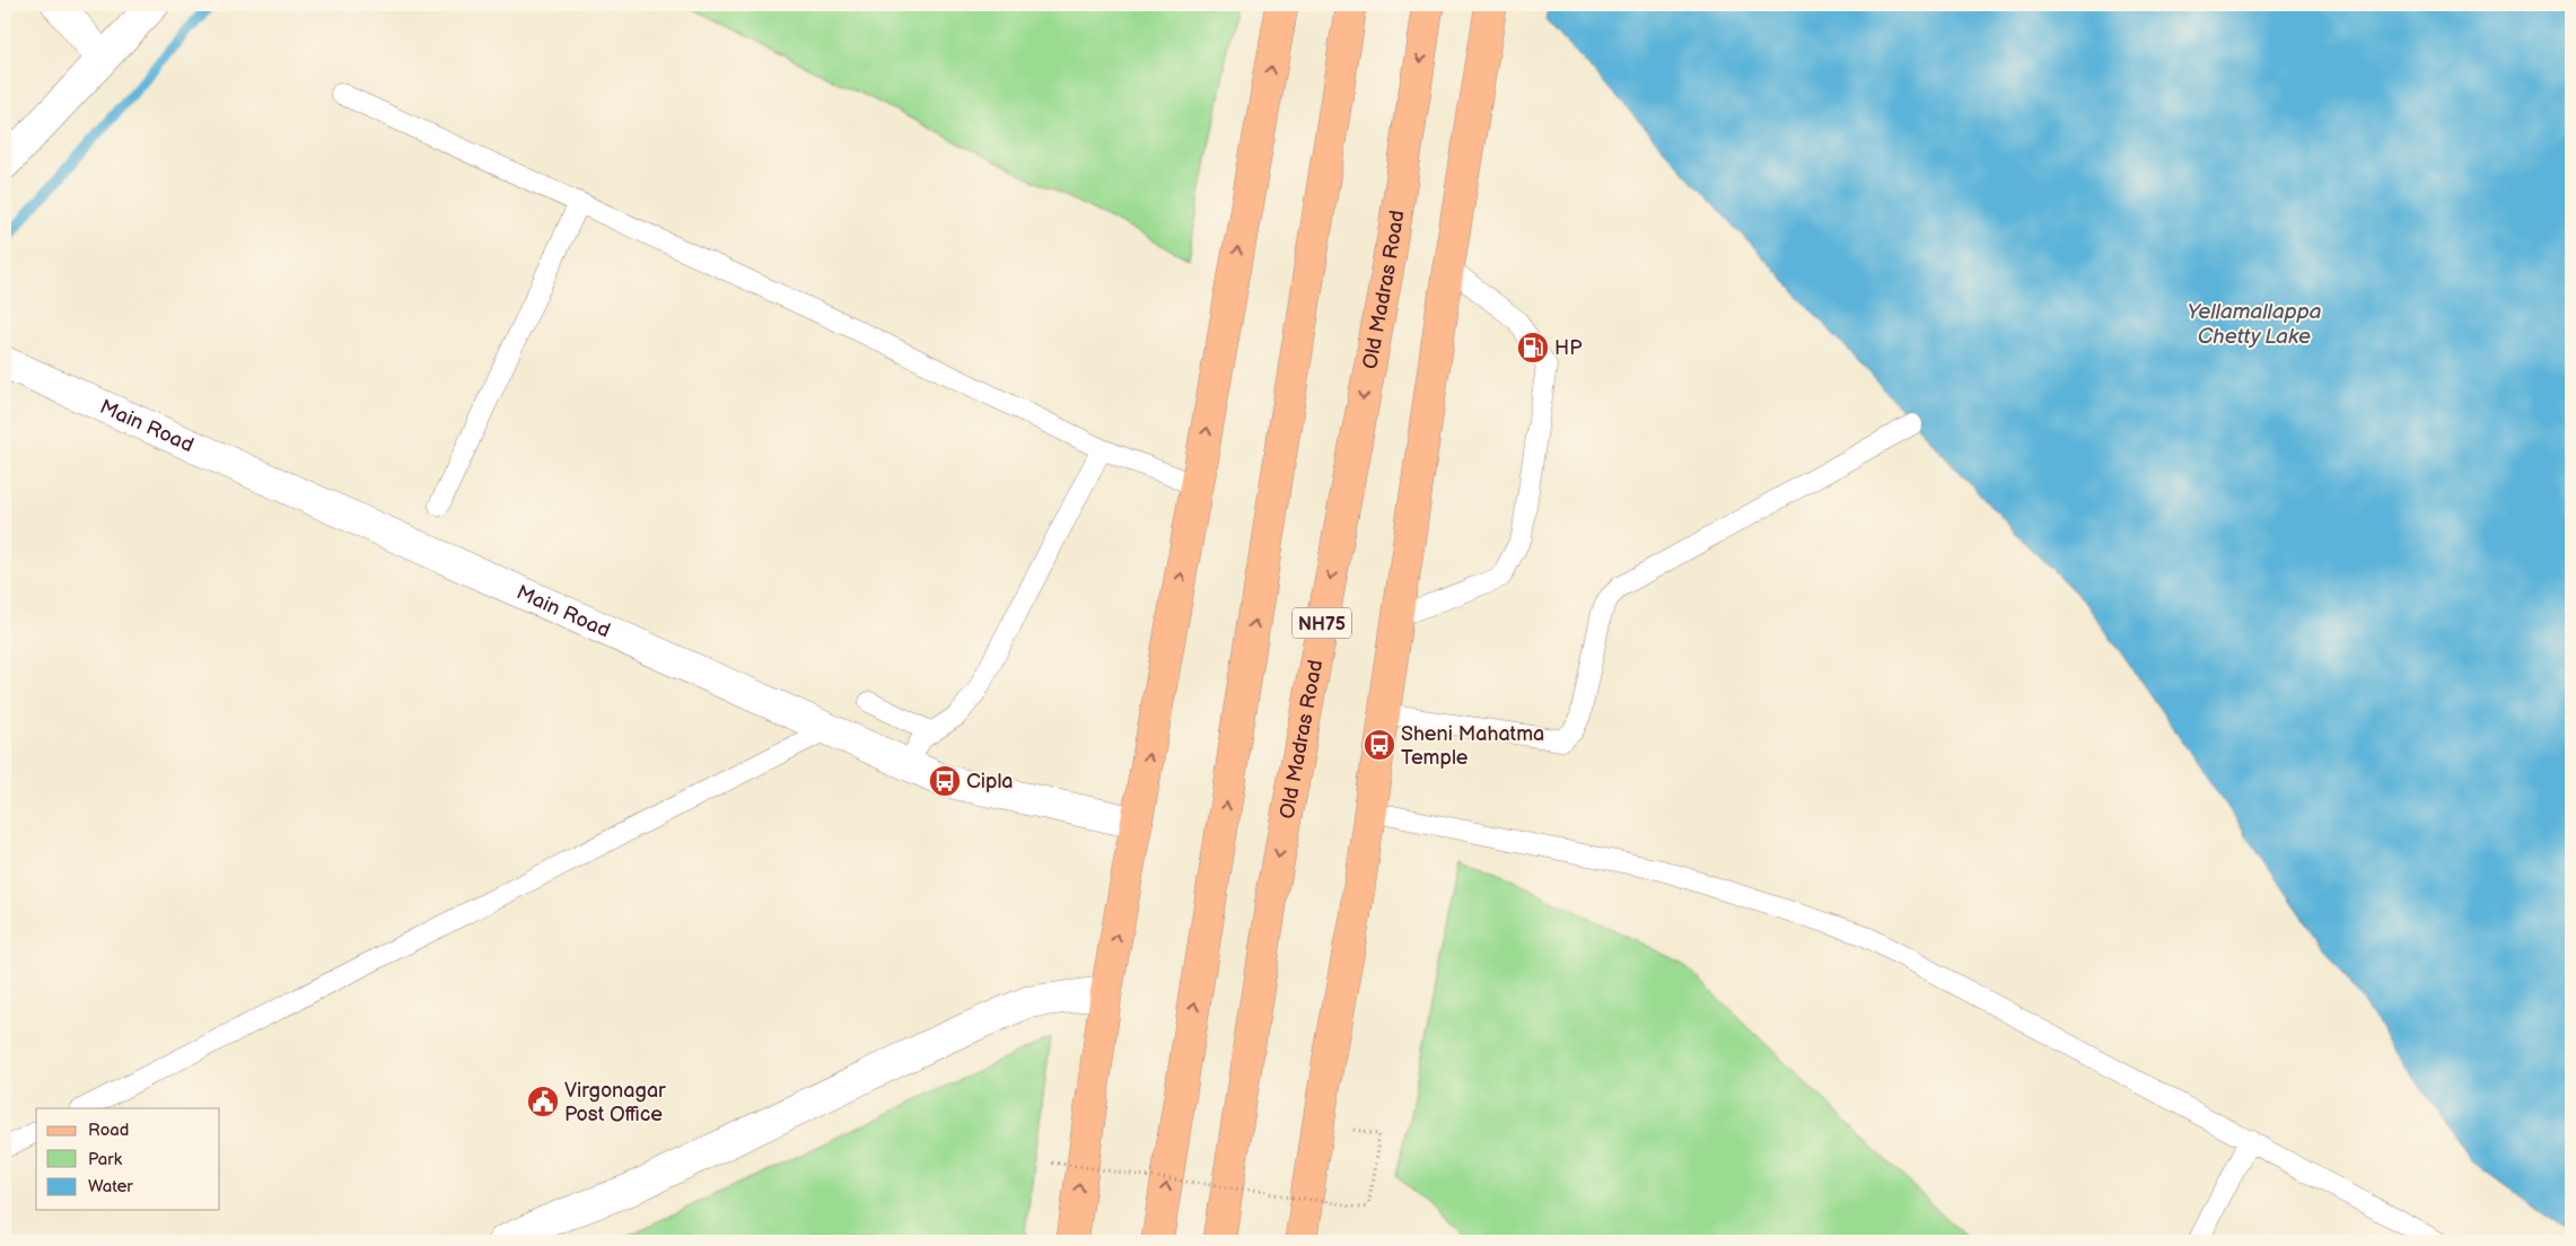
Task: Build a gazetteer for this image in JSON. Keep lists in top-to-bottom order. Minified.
{"streets":{"main road":["Old Madras Road","NH75"],"street":["Main Road"]},"water":["Yellamallappa Chetty Lake"],"places":{"fuel station":["HP"],"bus stop":["Sheni Mahatma Temple","Cipla"],"public building":["Virgonagar Post Office"]},"legend":["Road","Park","Water"]}
